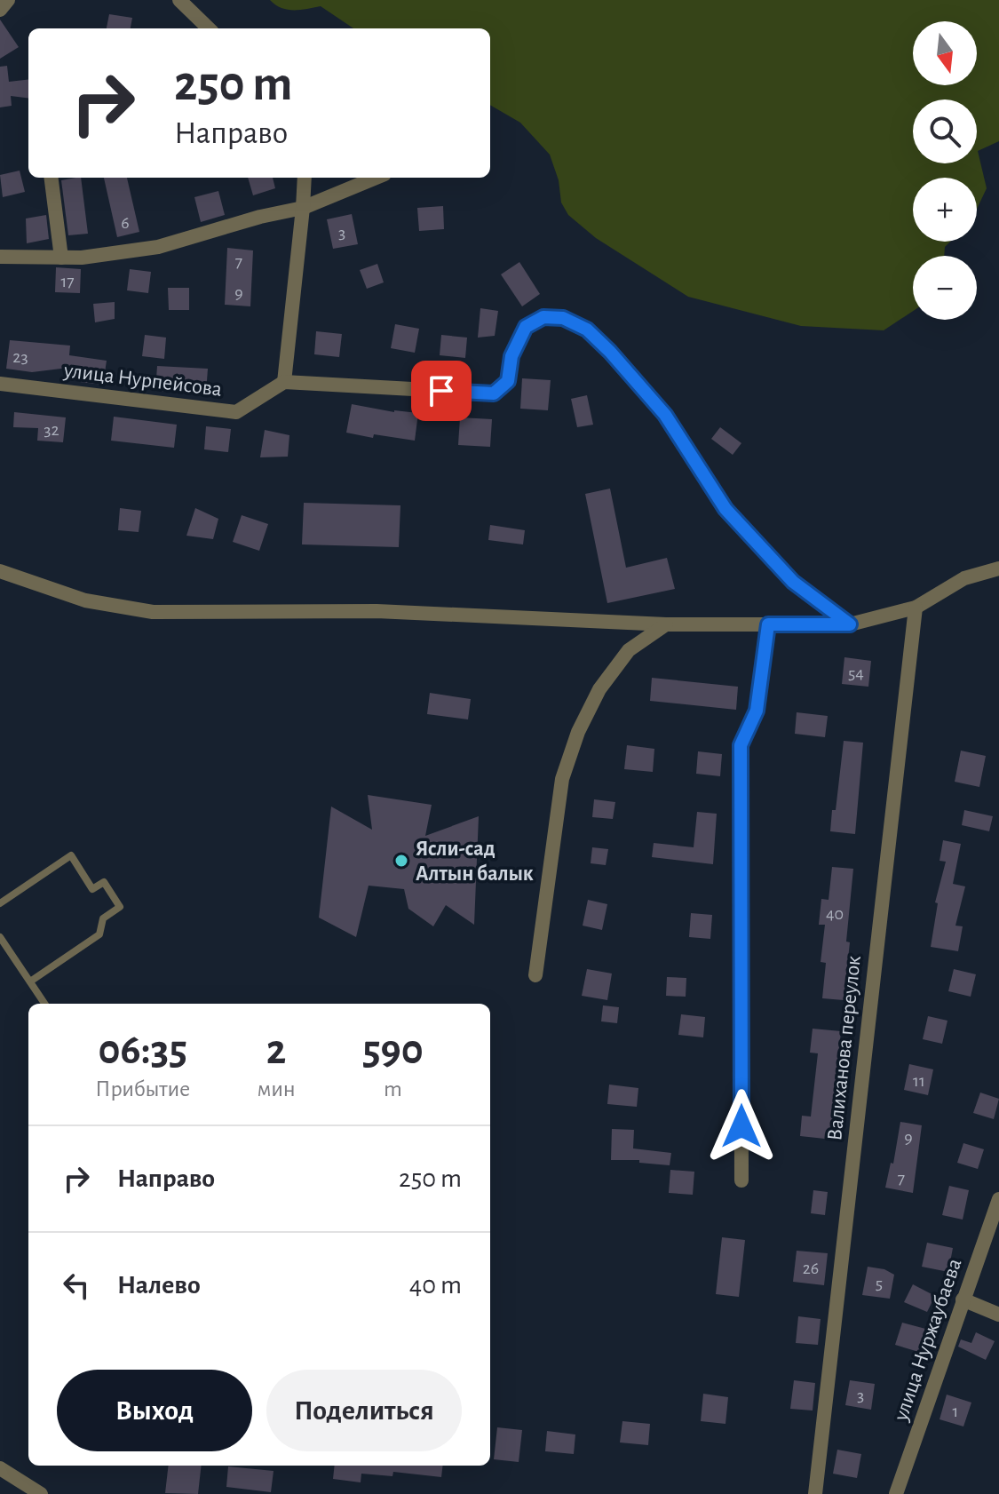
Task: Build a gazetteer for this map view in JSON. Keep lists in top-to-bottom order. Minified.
{"streets":{"street":["улица Нурпейсова","Валиханова переулок","улица Нуржаубаева"]},"places":["Ясли-сад Алтын балык"],"house_numbers":["6","3","7","17","9","23","32","54","40","11","9","7","26","5","3","1"],"north":"bottom","page":{"map_buttons":["+","−"],"turn":["250 m","Направо"],"eta":["06:35","Прибытие","2","мин","590","m"],"list":[{"name":"Направо","value":"250 m"},{"name":"Налево","value":"40 m"}],"buttons":["Выход","Поделиться"]}}
